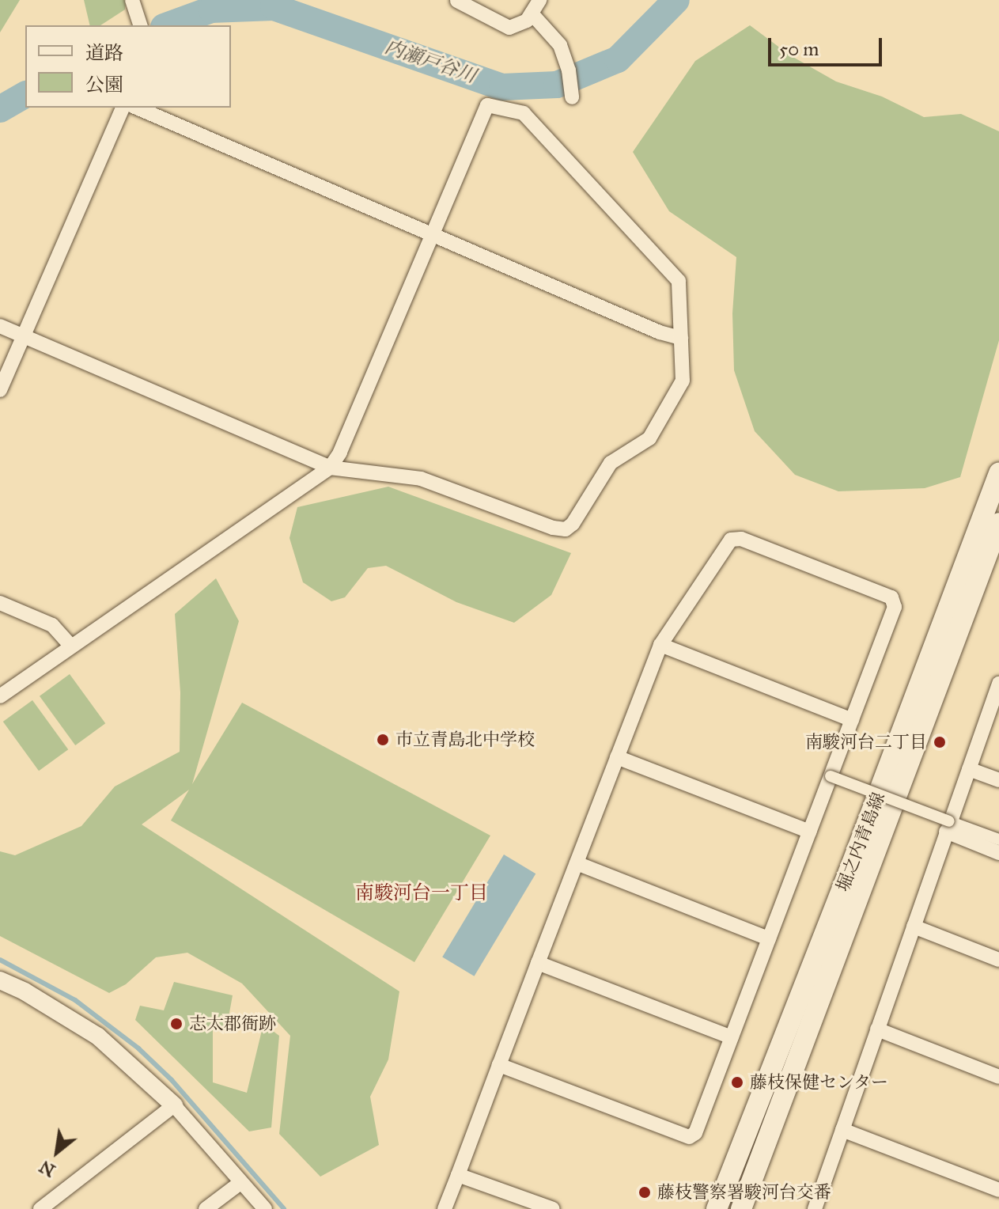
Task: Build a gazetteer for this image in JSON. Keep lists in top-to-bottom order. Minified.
{"streets":{"main road":["堀之内青島線"]},"districts":["南駿河台一丁目"],"water":["内瀬戸谷川"],"places":["市立青島北中学校","南駿河台二丁目","志太郡衙跡","藤枝保健センター","藤枝警察署駿河台交番"],"legend":["道路","公園"],"scale_bar":"50 m","north":"bottom left"}
